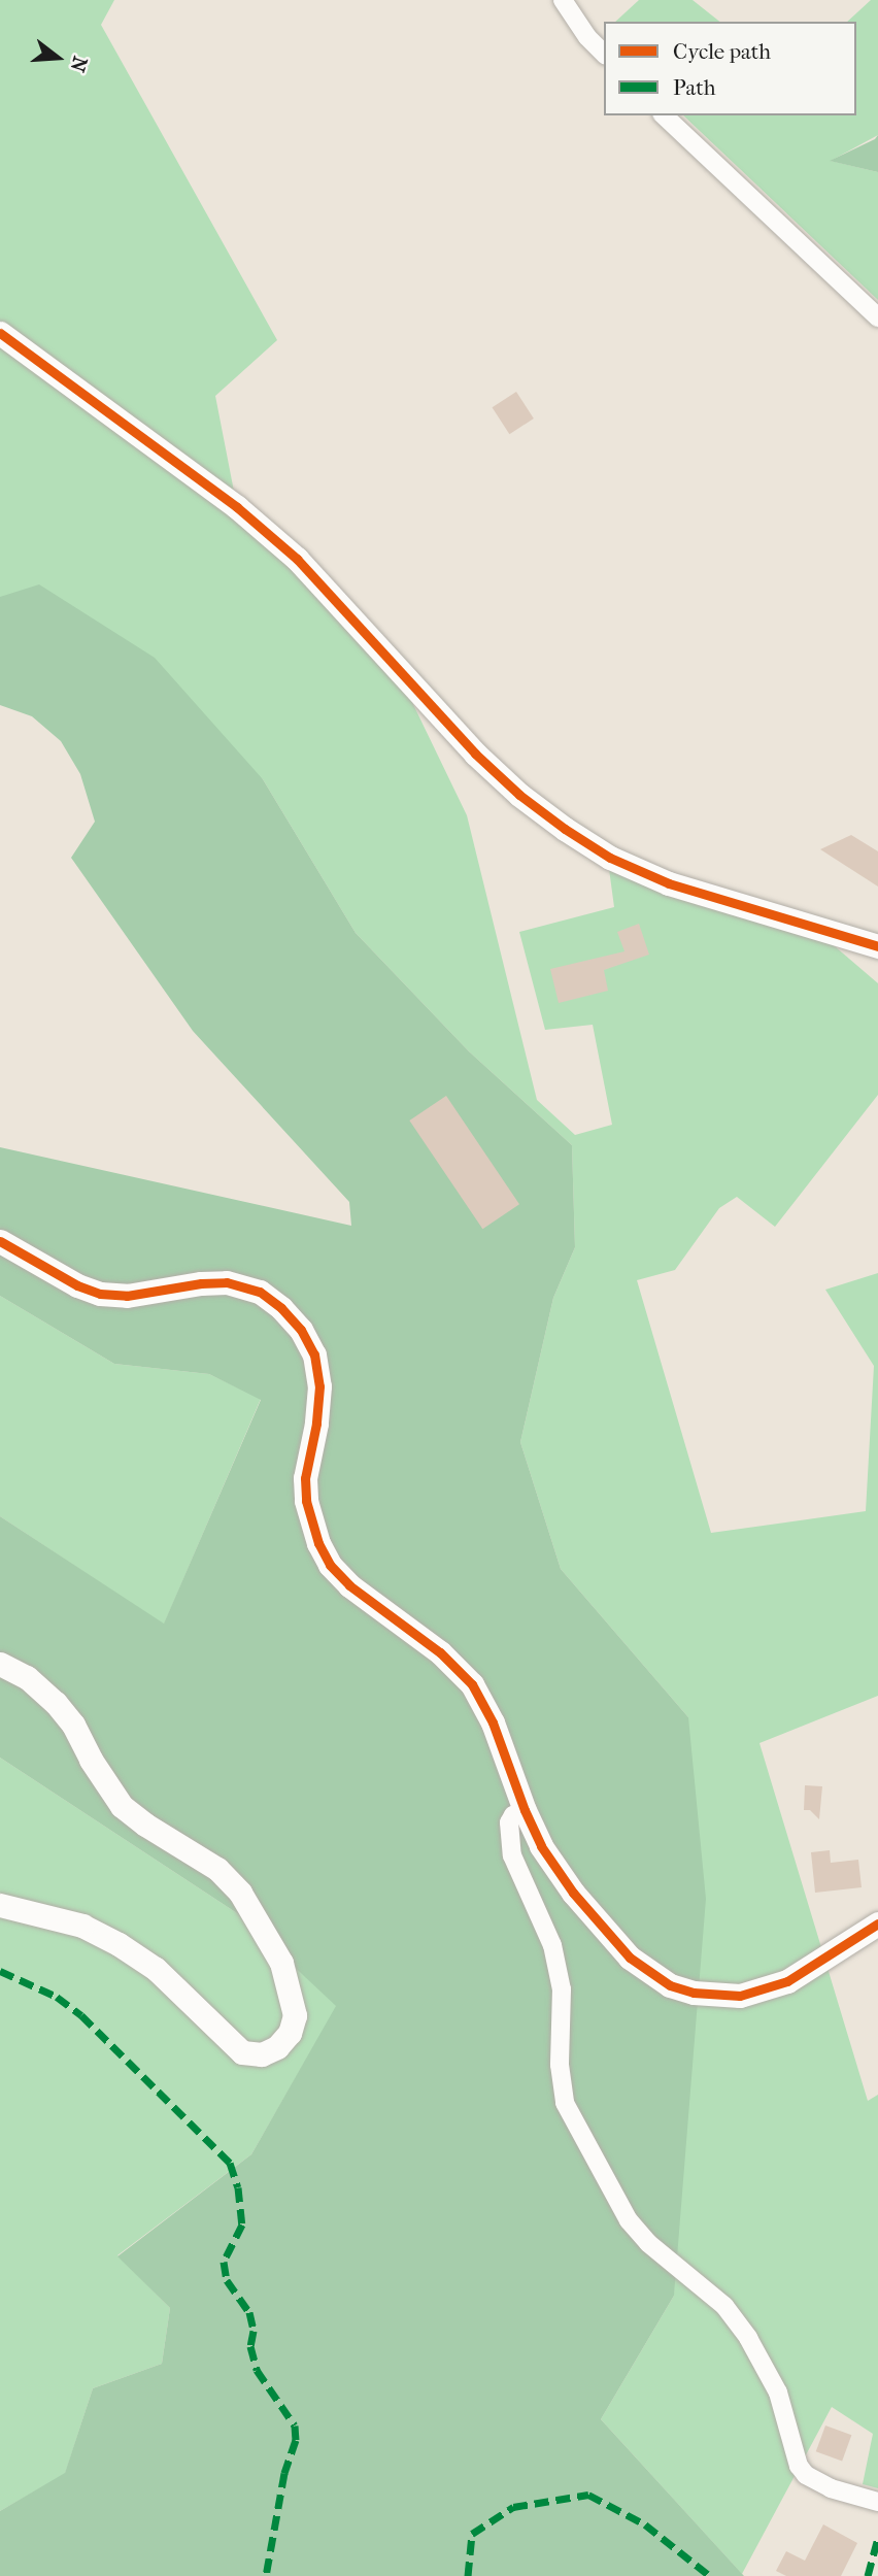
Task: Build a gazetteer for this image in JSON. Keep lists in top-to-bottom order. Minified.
{"legend":["Cycle path","Path"],"north":"right"}
